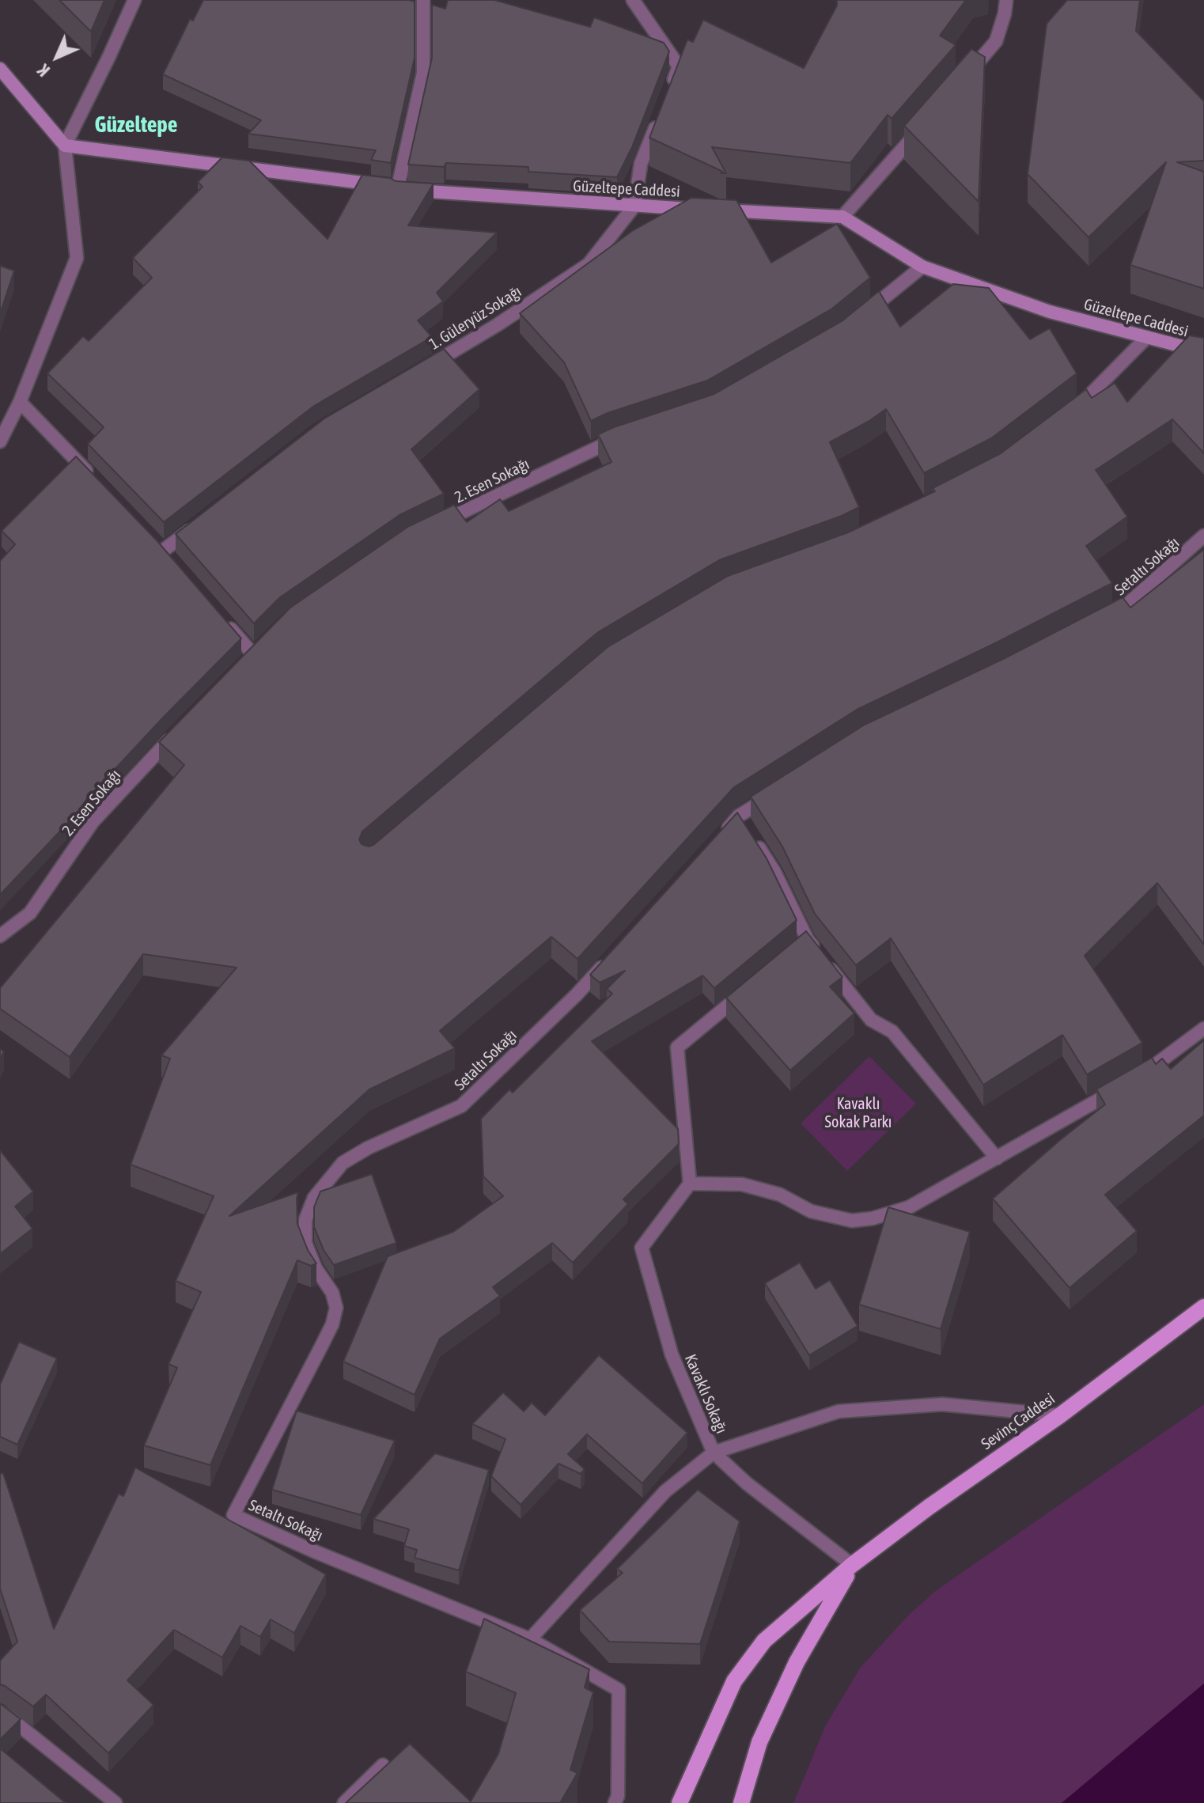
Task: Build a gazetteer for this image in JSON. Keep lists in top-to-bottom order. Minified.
{"streets":{"main road":["Sevinç Caddesi"],"street":["Güzeltepe Caddesi","1. Güleryüz Sokağı","2. Esen Sokağı","Setaltı Sokağı","Kavaklı Sokağı"]},"crossings":[["Güzeltepe Caddesi","1. Güleryüz Sokağı"],["Kavaklı Sokağı","Sevinç Caddesi"]],"districts":["Güzeltepe"],"parks":["Kavaklı Sokak Parkı"],"north":"bottom left"}
